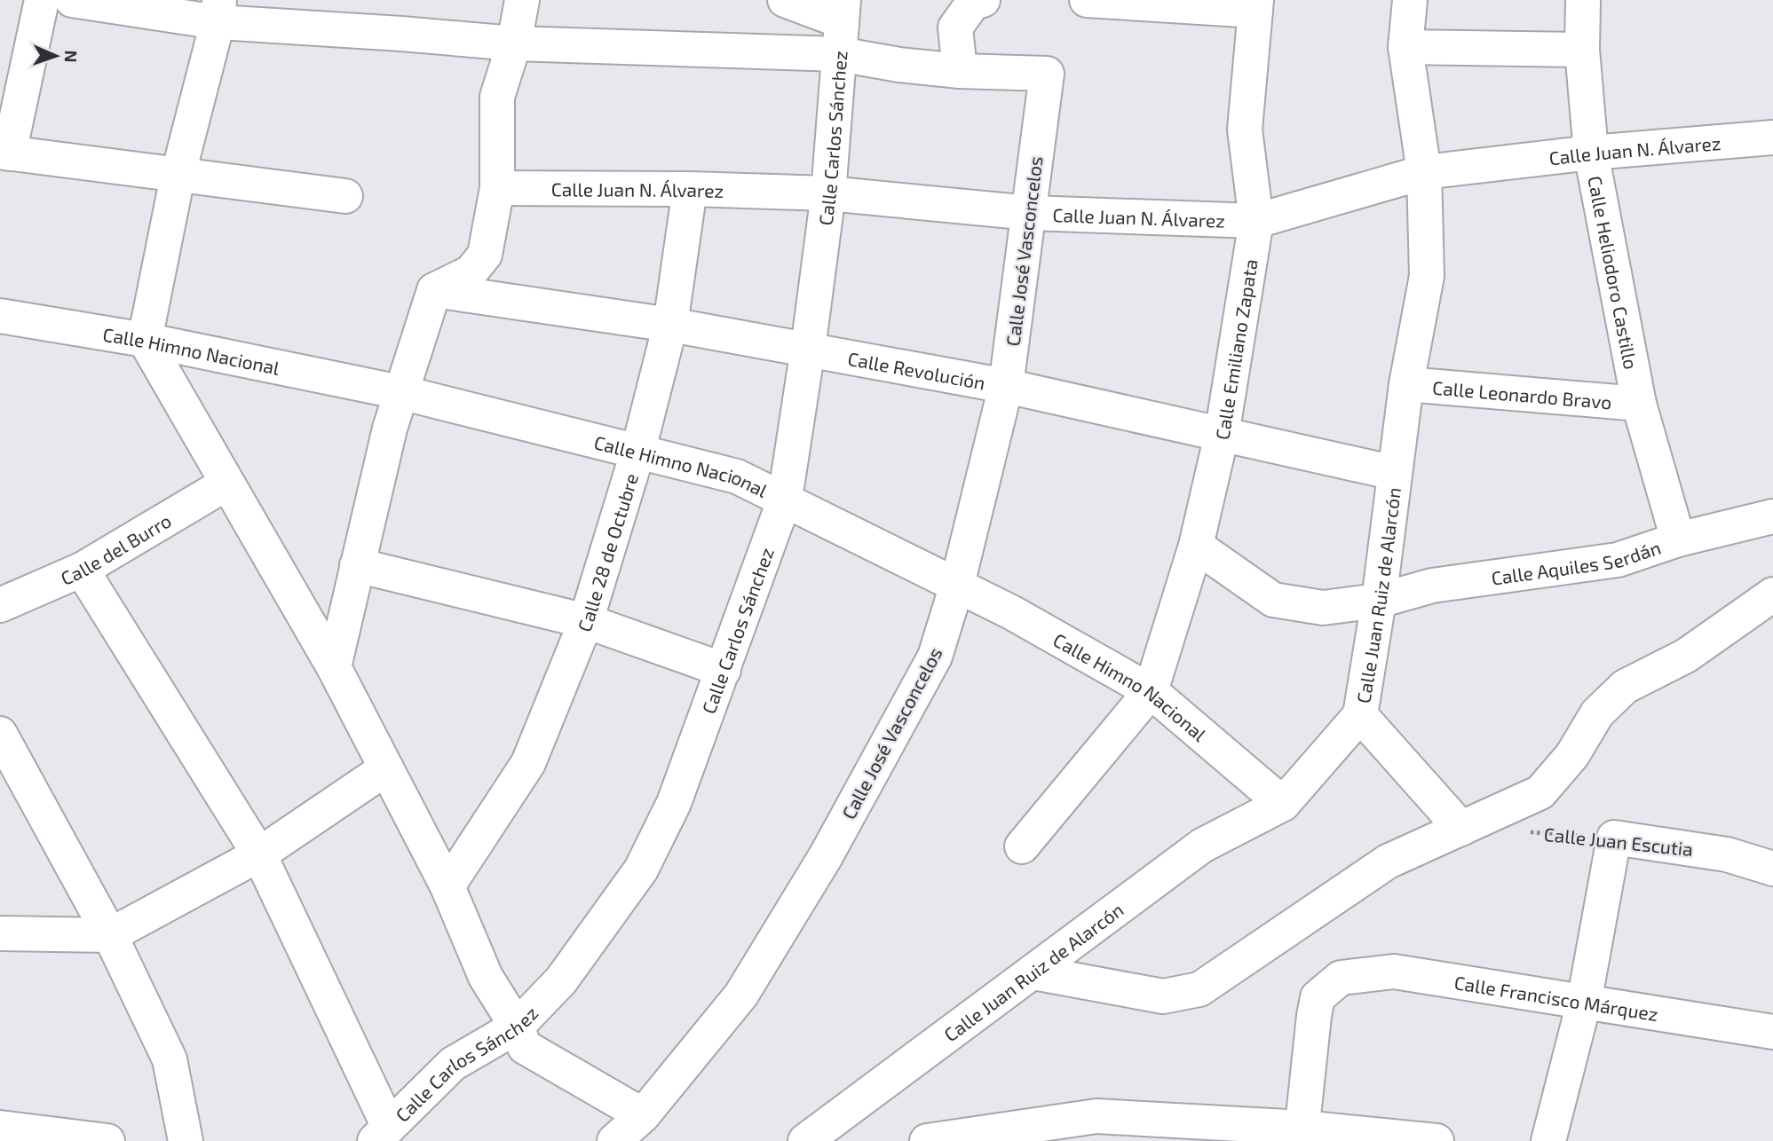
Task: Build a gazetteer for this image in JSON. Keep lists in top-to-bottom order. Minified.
{"streets":{"street":["Calle Carlos Sánchez","Calle Juan N. Álvarez","Calle José Vasconcelos","Calle Heliodoro Castillo","Calle Himno Nacional","Calle Emiliano Zapata","Calle Revolución","Calle Leonardo Bravo","Calle del Burro","Calle 28 de Octubre","Calle Aquiles Serdán","Calle Juan Ruiz de Alarcón","Calle Juan Escutia","Calle Francisco Márquez"]},"crossings":[["Calle Carlos Sánchez","Calle Juan N. Álvarez"],["Calle Carlos Sánchez","Calle Himno Nacional"],["Calle Carlos Sánchez","Calle Revolución"],["Calle Juan N. Álvarez","Calle José Vasconcelos"],["Calle Juan N. Álvarez","Calle Heliodoro Castillo"],["Calle Juan N. Álvarez","Calle Emiliano Zapata"],["Calle Juan N. Álvarez","Calle 28 de Octubre"],["Calle Juan N. Álvarez","Calle Juan Ruiz de Alarcón"],["Calle José Vasconcelos","Calle Himno Nacional"],["Calle José Vasconcelos","Calle Revolución"],["Calle Heliodoro Castillo","Calle Leonardo Bravo"],["Calle Heliodoro Castillo","Calle Aquiles Serdán"],["Calle Himno Nacional","Calle Emiliano Zapata"],["Calle Himno Nacional","Calle 28 de Octubre"],["Calle Himno Nacional","Calle Juan Ruiz de Alarcón"],["Calle Emiliano Zapata","Calle Revolución"],["Calle Emiliano Zapata","Calle Aquiles Serdán"],["Calle Revolución","Calle 28 de Octubre"],["Calle Revolución","Calle Juan Ruiz de Alarcón"],["Calle Leonardo Bravo","Calle Juan Ruiz de Alarcón"],["Calle Aquiles Serdán","Calle Juan Ruiz de Alarcón"]],"north":"right"}
